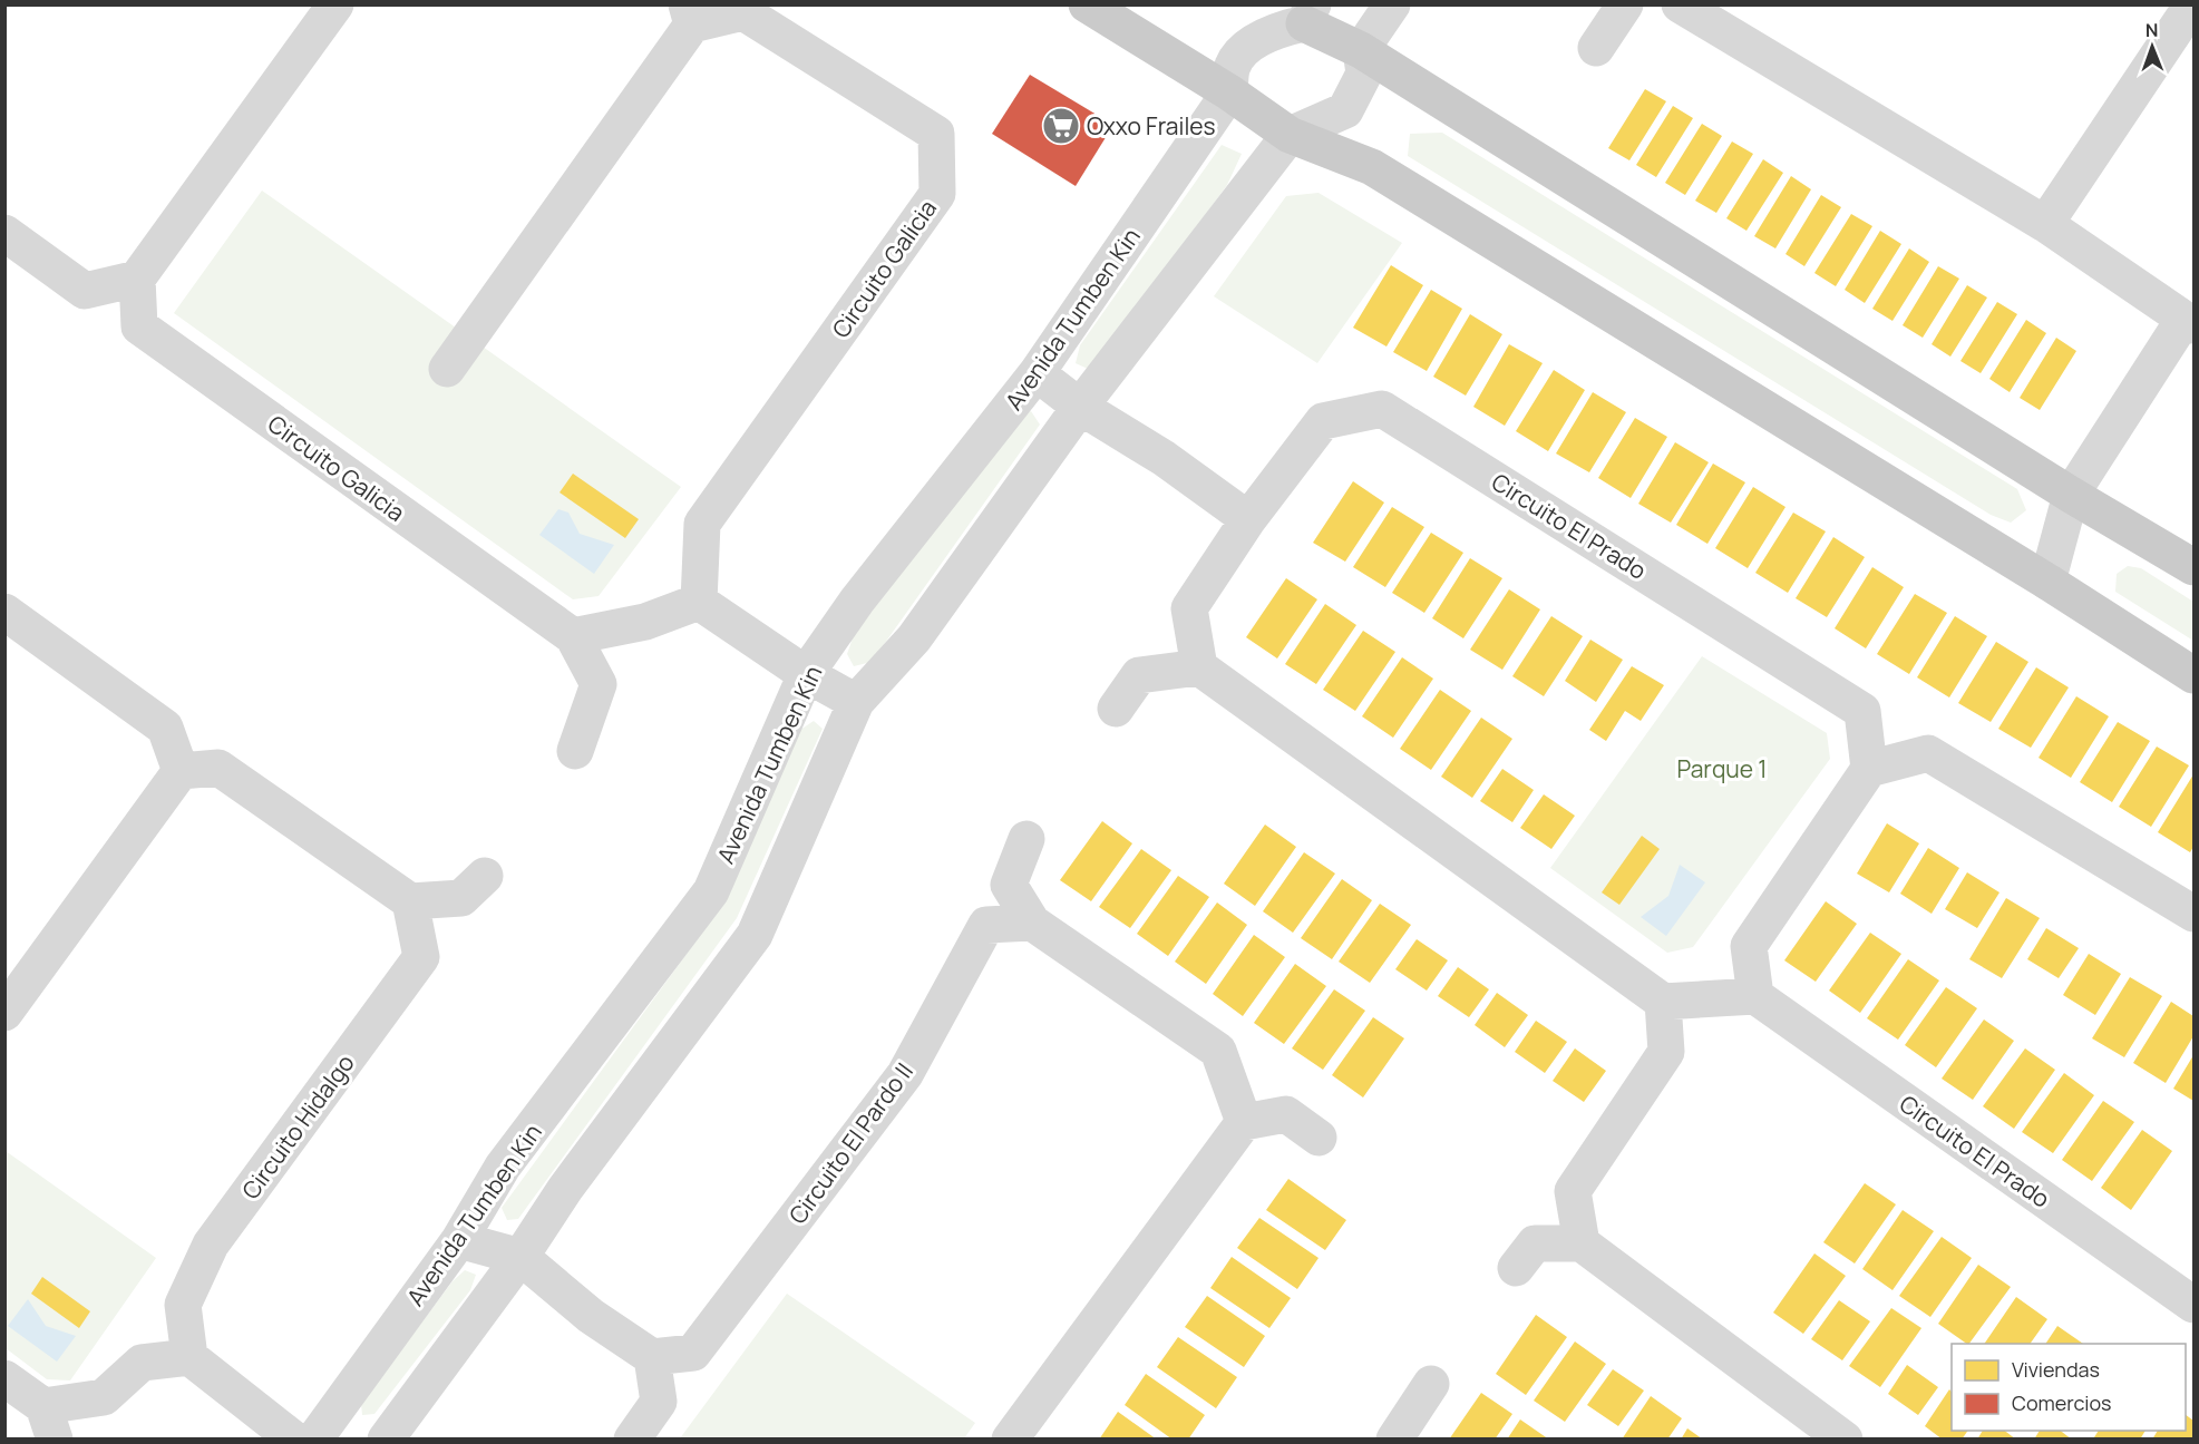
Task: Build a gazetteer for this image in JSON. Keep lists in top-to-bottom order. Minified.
{"streets":{"street":["Circuito Galicia","Avenida Tumben Kin","Circuito El Prado","Circuito Hidalgo","Circuito El Pardo II"]},"parks":["Parque 1"],"places":{"supermarket":["Oxxo Frailes"]},"legend":["Viviendas","Comercios"],"north":"top"}
